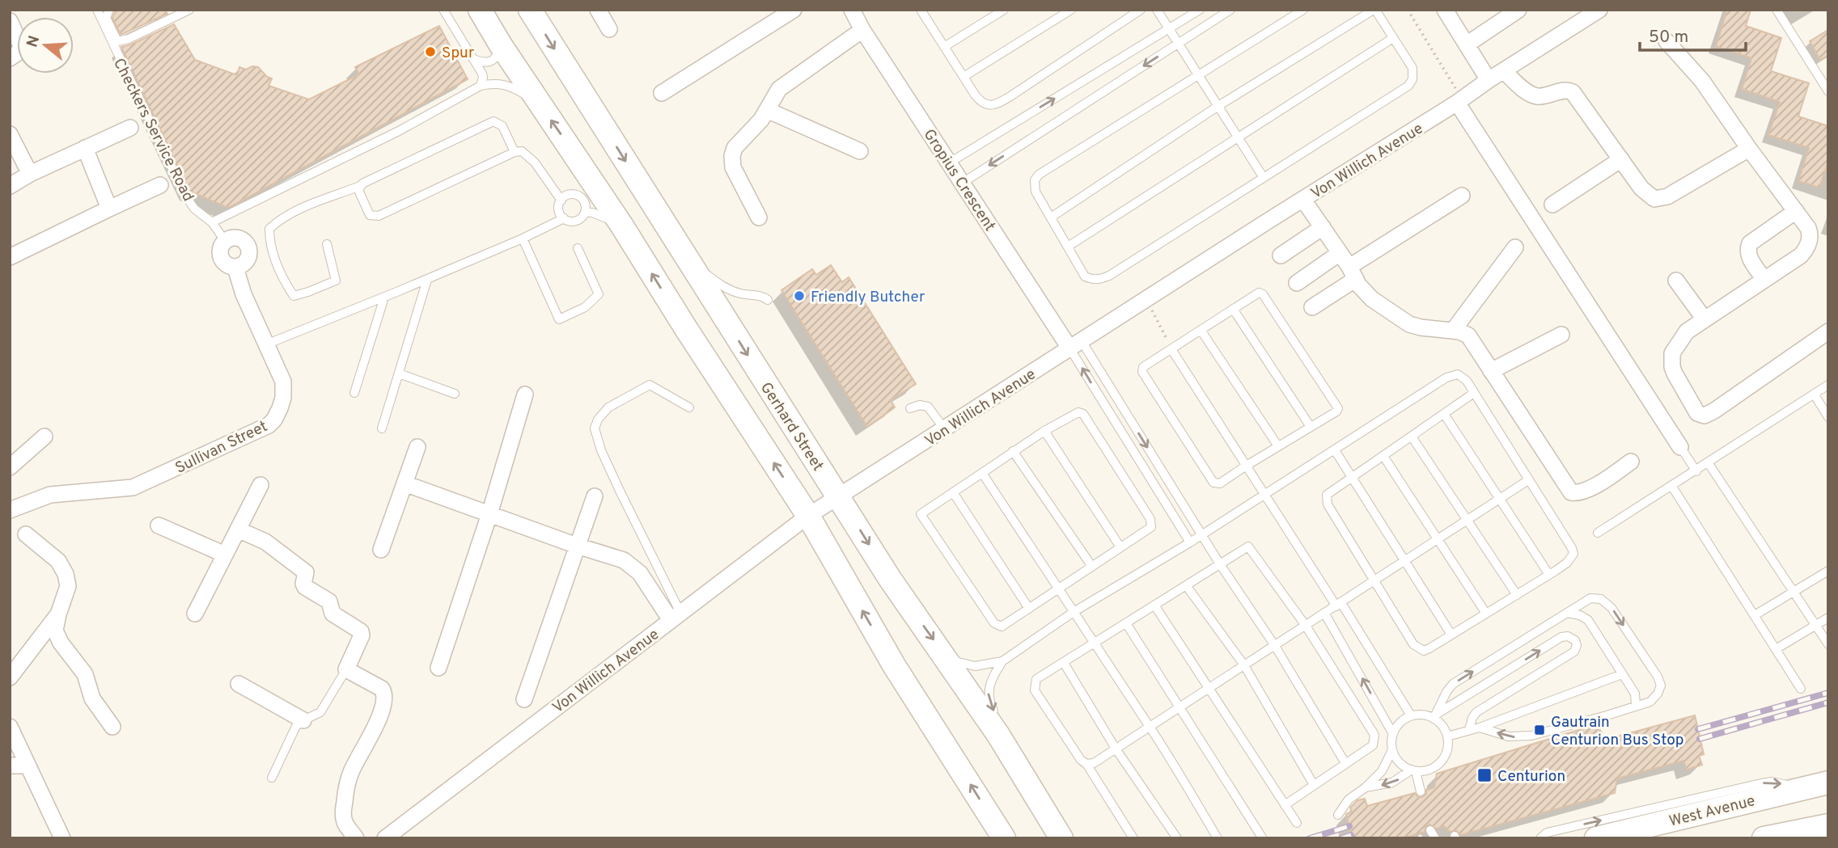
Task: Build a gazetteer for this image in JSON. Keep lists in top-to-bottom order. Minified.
{"streets":{"street":["Von Willich Avenue","Gropius Crescent","Gerhard Street","Sullivan Street","West Avenue"],"lane":["Checkers Service Road"]},"crossings":[["Checkers Service Road","Sullivan Street"],["Von Willich Avenue","Gropius Crescent"],["Von Willich Avenue","Gerhard Street"]],"places":{"other":["Spur","Friendly Butcher"],"transit":["Gautrain Centurion Bus Stop","Centurion"]},"scale_bar":"50 m","north":"left"}
